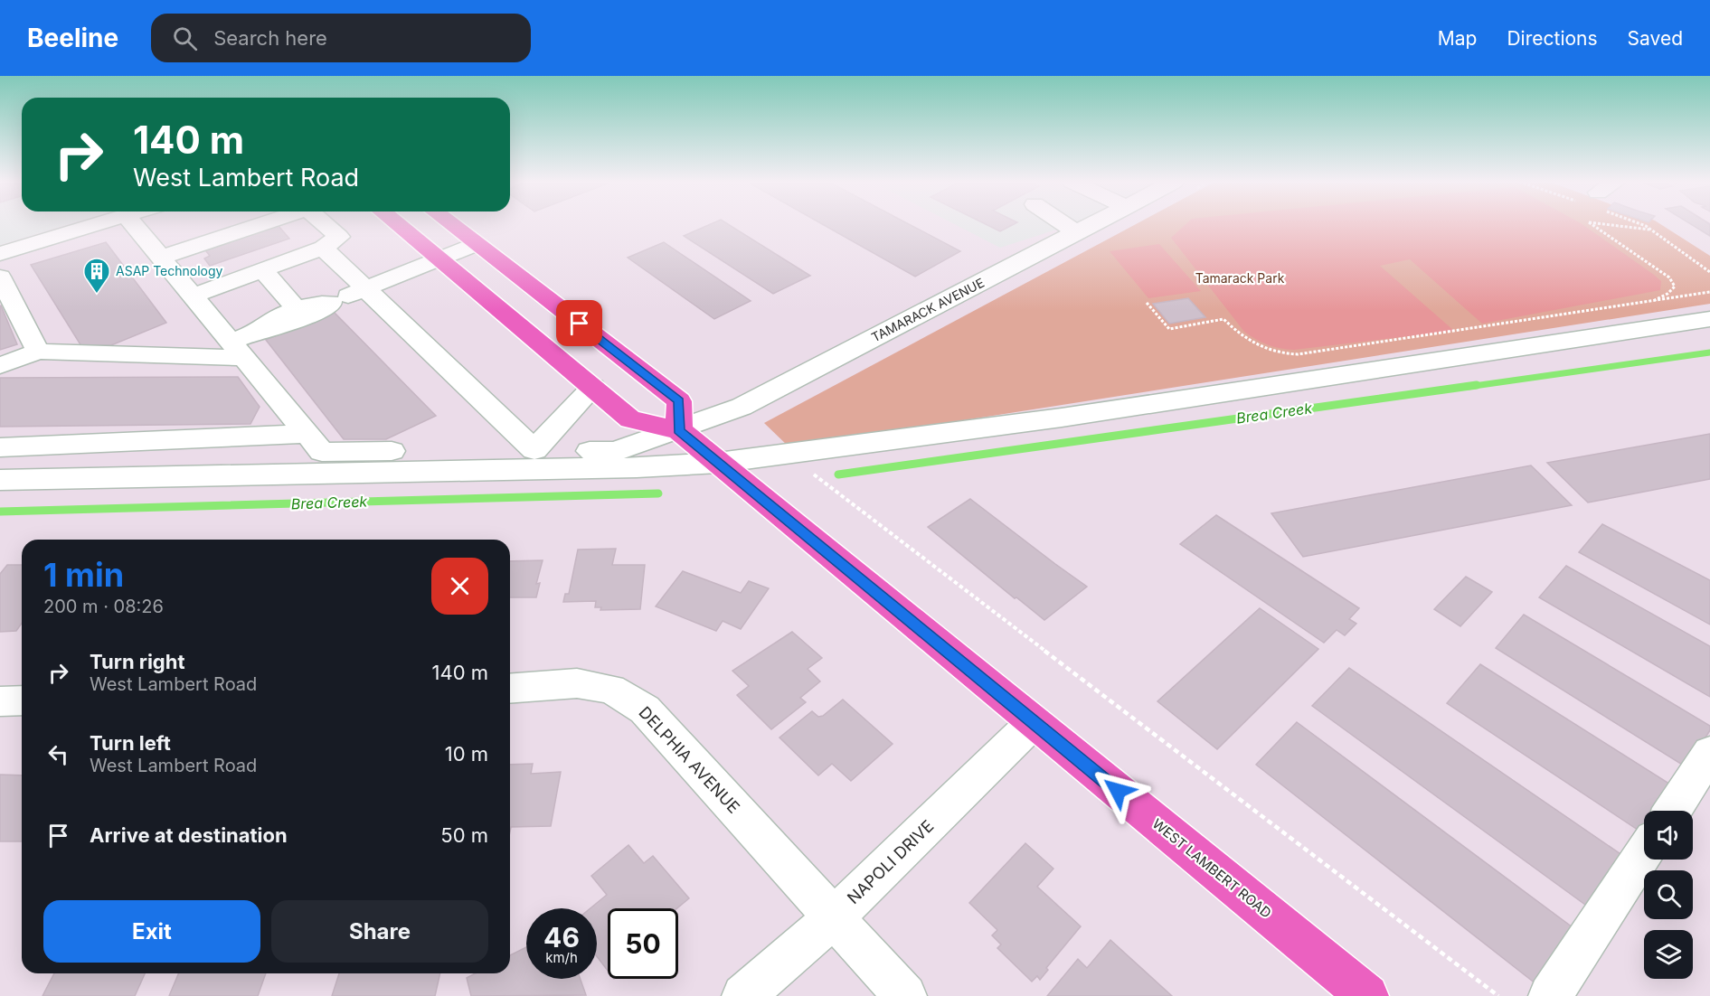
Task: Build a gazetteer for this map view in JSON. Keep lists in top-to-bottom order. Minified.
{"streets":{"main road":["WEST LAMBERT ROAD"],"street":["TAMARACK AVENUE","DELPHIA AVENUE","NAPOLI DRIVE"]},"crossings":[["TAMARACK AVENUE","WEST LAMBERT ROAD"],["DELPHIA AVENUE","NAPOLI DRIVE"],["NAPOLI DRIVE","WEST LAMBERT ROAD"]],"water":["Brea Creek"],"parks":["Tamarack Park"],"places":{"building":["ASAP Technology"]},"page":{"header":"Beeline","search":"Search here","nav":["Map","Directions","Saved"],"turn":["140 m","West Lambert Road"],"heading":["1 min","200 m · 08:26"],"list":[{"name":"Turn right","note":"West Lambert Road","value":"140 m"},{"name":"Turn left","note":"West Lambert Road","value":"10 m"},{"name":"Arrive at destination","value":"50 m"}],"buttons":["Exit","Share"],"speed":"46 km/h","limit":"50"}}
